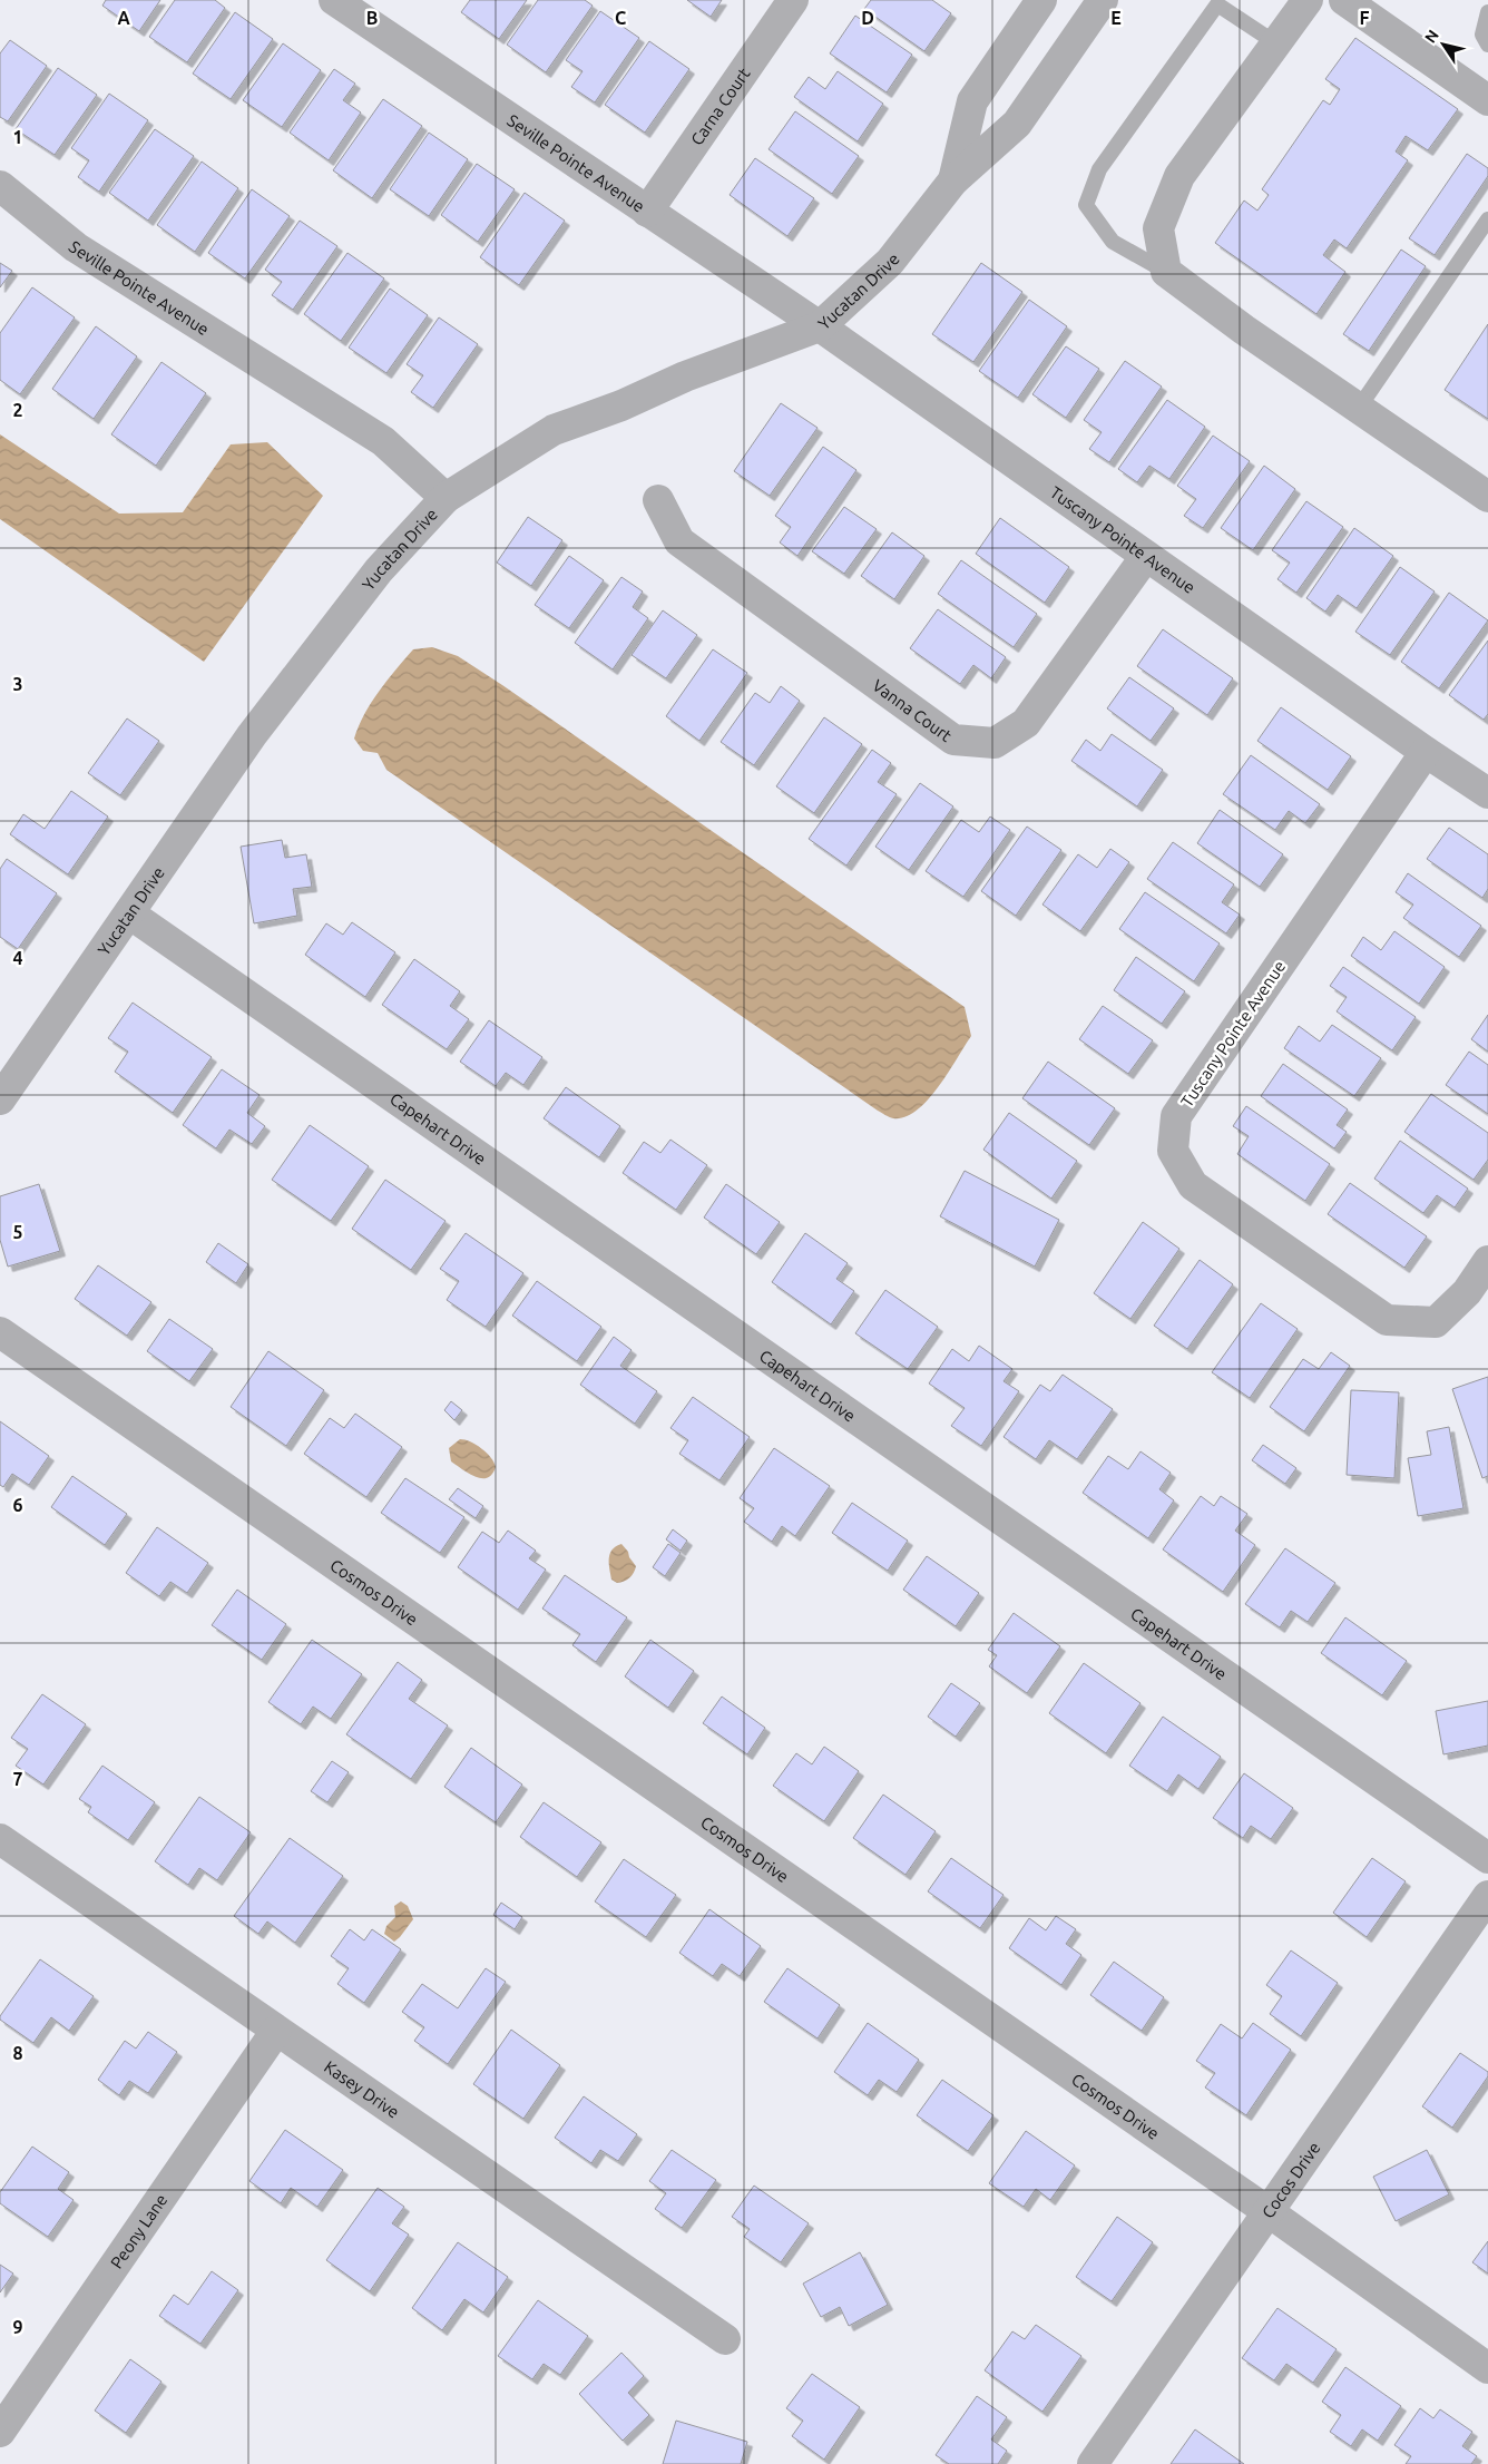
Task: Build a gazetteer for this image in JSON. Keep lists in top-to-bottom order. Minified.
{"streets":{"street":["Carna Court","Seville Pointe Avenue","Yucatan Drive","Tuscany Pointe Avenue","Vanna Court","Capehart Drive","Cosmos Drive","Kasey Drive","Cocos Drive","Peony Lane"]},"crossings":[["Carna Court","Seville Pointe Avenue"],["Seville Pointe Avenue","Yucatan Drive"],["Seville Pointe Avenue","Tuscany Pointe Avenue"],["Yucatan Drive","Tuscany Pointe Avenue"],["Yucatan Drive","Capehart Drive"],["Tuscany Pointe Avenue","Vanna Court"],["Cosmos Drive","Cocos Drive"],["Kasey Drive","Peony Lane"]],"north":"top left","grid":{"columns":["A","B","C","D","E","F"],"rows":["1","2","3","4","5","6","7","8","9"]}}
